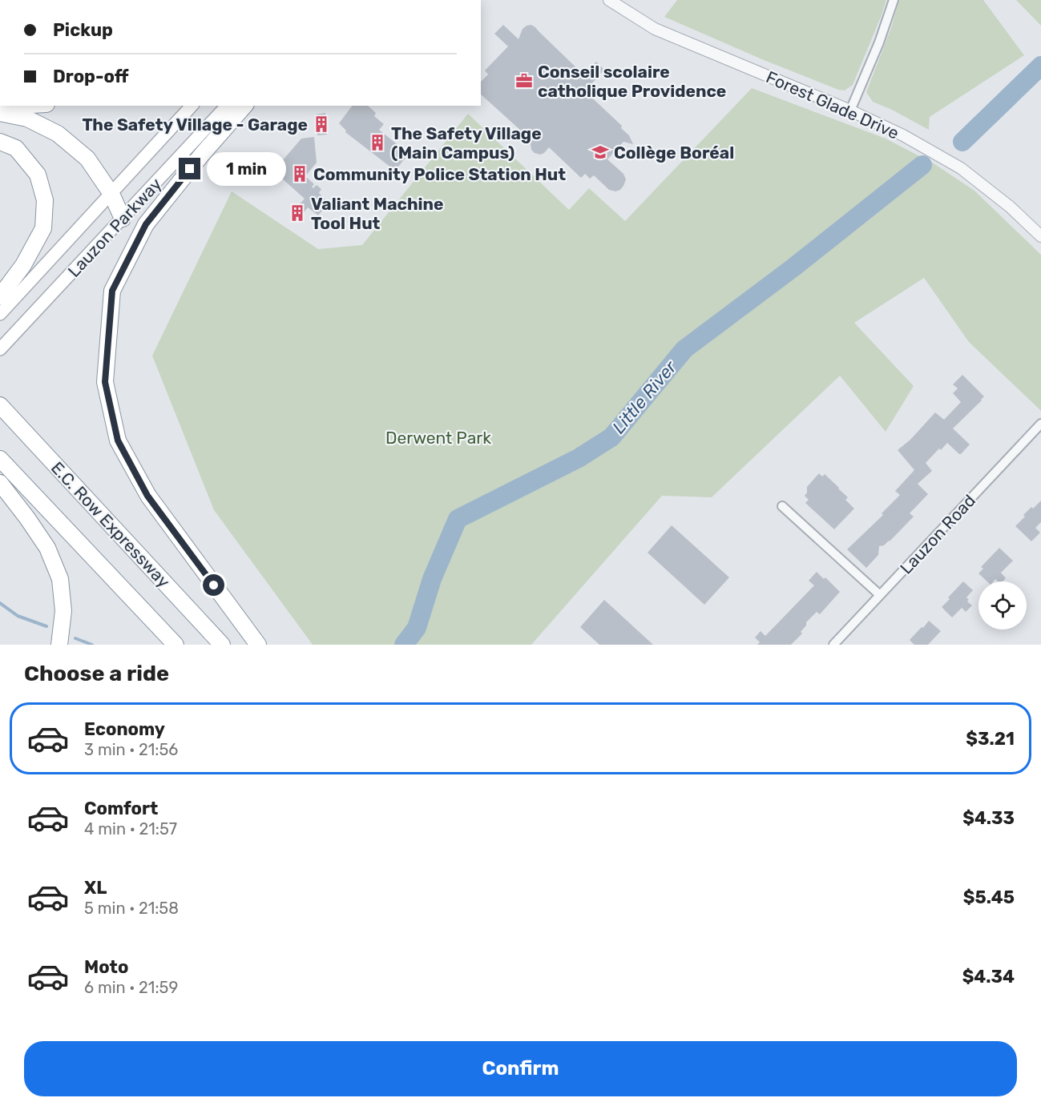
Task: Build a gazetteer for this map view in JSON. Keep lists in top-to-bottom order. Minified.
{"streets":{"highway":["E.C. Row Expressway"],"main road":["Lauzon Parkway"],"street":["Forest Glade Drive","Lauzon Road"]},"water":["Little River"],"parks":["Derwent Park"],"places":{"office":["Conseil scolaire catholique Providence"],"building":["The Safety Village - Garage","The Safety Village (Main Campus)","Community Police Station Hut","Valiant Machine Tool Hut"],"school or university":["Collège Boréal"]},"page":{"banner":["Pickup","Drop-off"],"bubble":"1 min","heading":"Choose a ride","list":[{"name":"Economy","note":"3 min · 21:56","value":"$3.21"},{"name":"Comfort","note":"4 min · 21:57","value":"$4.33"},{"name":"XL","note":"5 min · 21:58","value":"$5.45"},{"name":"Moto","note":"6 min · 21:59","value":"$4.34"}],"buttons":"Confirm"}}
